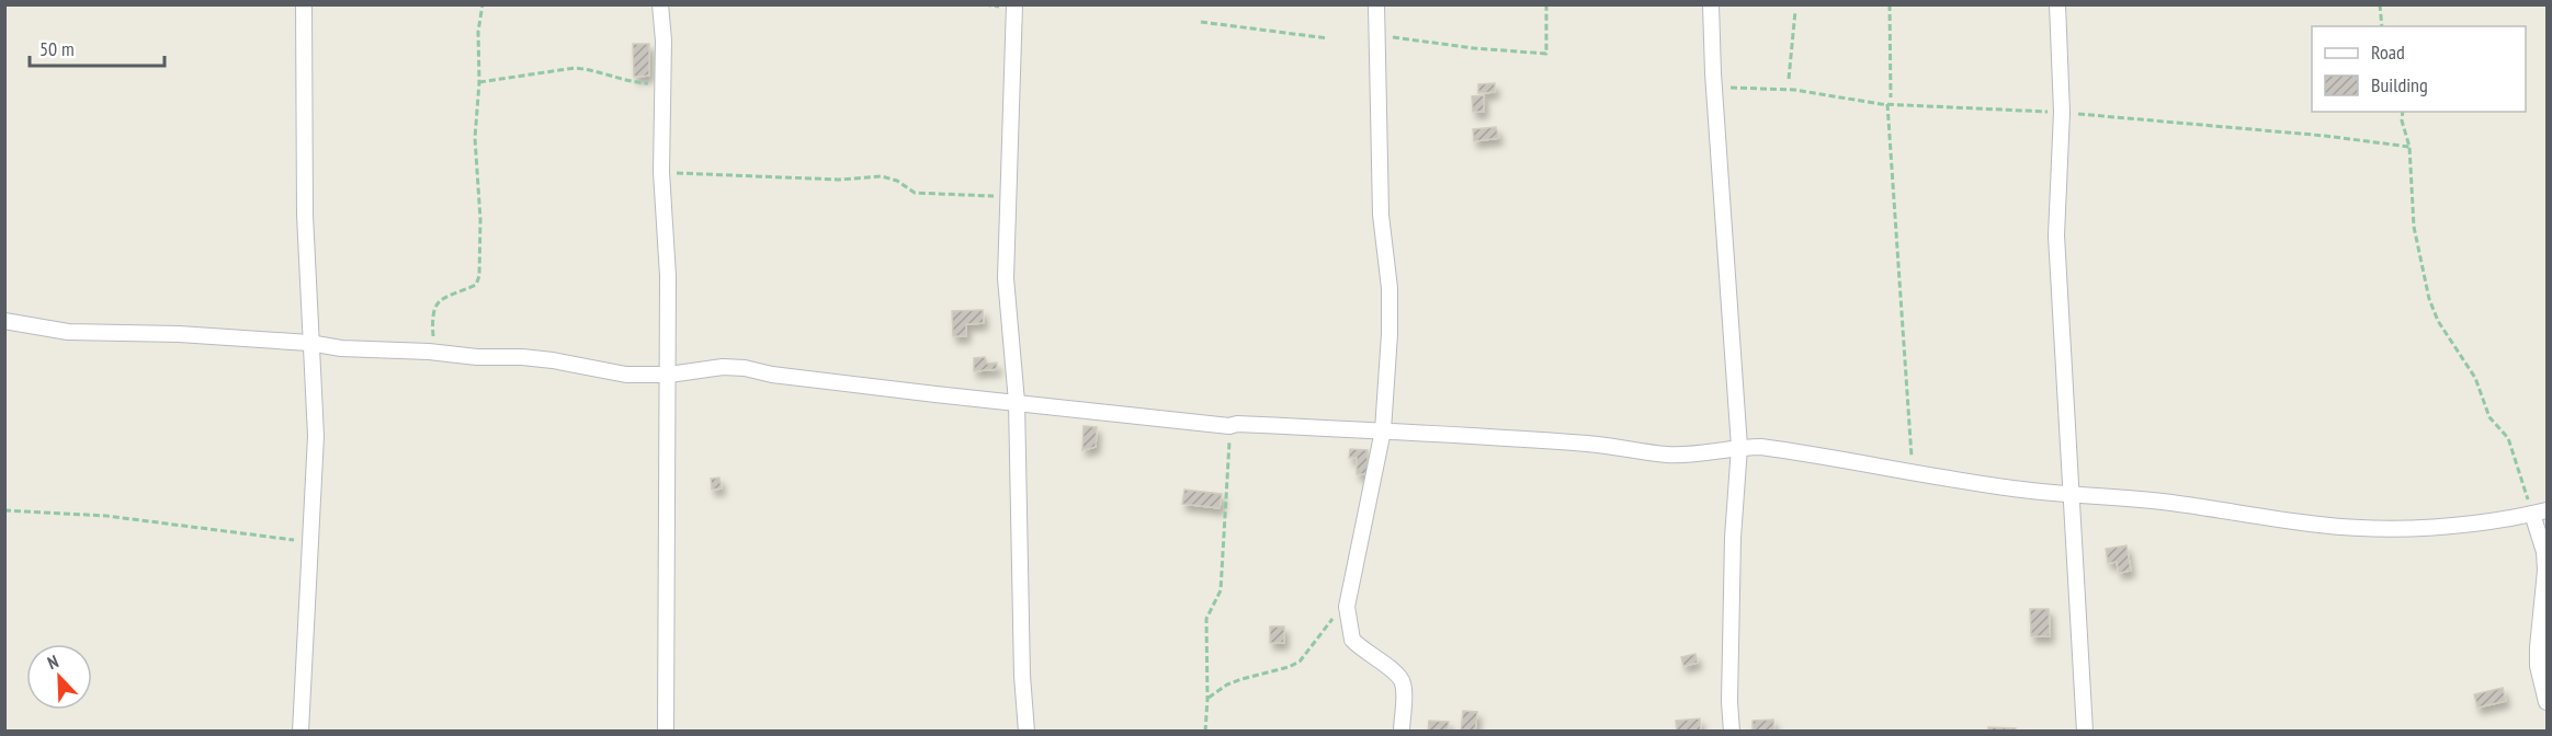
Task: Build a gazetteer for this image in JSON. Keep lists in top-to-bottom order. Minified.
{"legend":["Road","Building"],"scale_bar":"50 m","north":"top left"}
